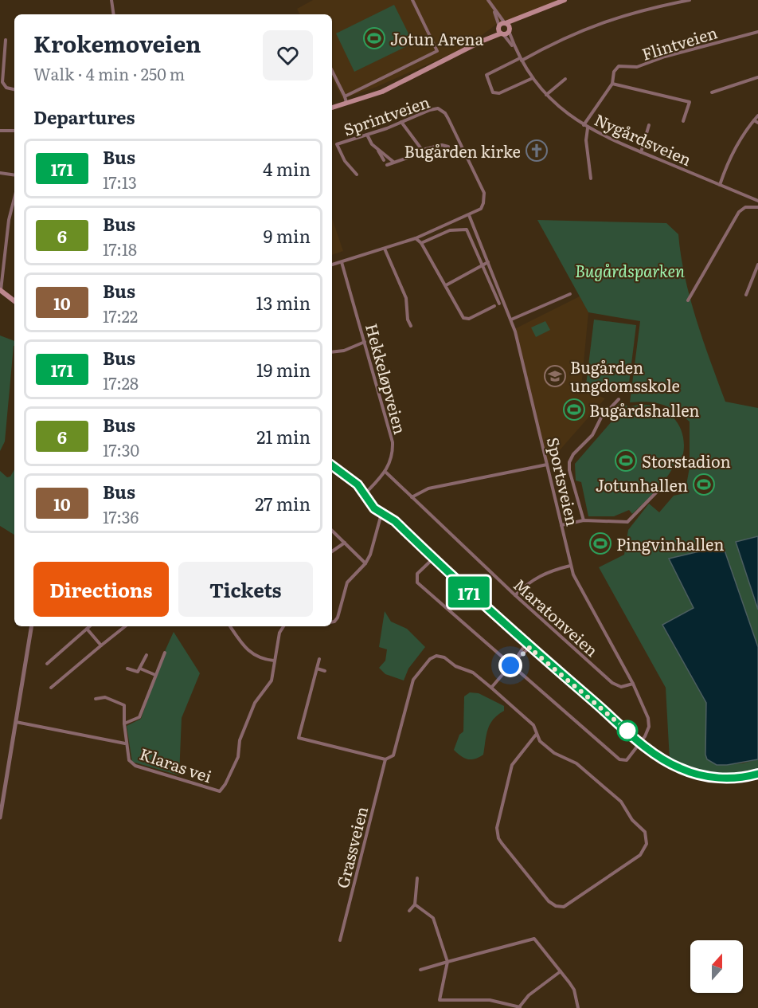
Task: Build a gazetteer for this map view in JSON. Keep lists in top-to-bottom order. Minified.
{"streets":{"street":["Flintveien","Sprintveien","Nygårdsveien","Hekkeløpveien","Sportsveien","Maratonveien","Klaras vei","Grassveien"]},"crossings":[["Flintveien","Nygårdsveien"],["Sprintveien","Hekkeløpveien"],["Sprintveien","Sportsveien"],["Hekkeløpveien","Maratonveien"],["Sportsveien","Maratonveien"]],"parks":["Bugårdsparken"],"places":{"sports":["Jotun Arena","Bugårdshallen","Storstadion","Jotunhallen","Pingvinhallen"],"church":["Bugården kirke"],"school or university":["Bugården ungdomsskole"]},"lines":["bus line 171"],"north":"top","page":{"on_map":"171","heading":[["Krokemoveien","Walk · 4 min · 250 m"],"Departures"],"list":[{"mark":"171","name":"Bus","note":"17:13","value":"4 min"},{"mark":"6","name":"Bus","note":"17:18","value":"9 min"},{"mark":"10","name":"Bus","note":"17:22","value":"13 min"},{"mark":"171","name":"Bus","note":"17:28","value":"19 min"},{"mark":"6","name":"Bus","note":"17:30","value":"21 min"},{"mark":"10","name":"Bus","note":"17:36","value":"27 min"}],"buttons":["Directions","Tickets"]}}
